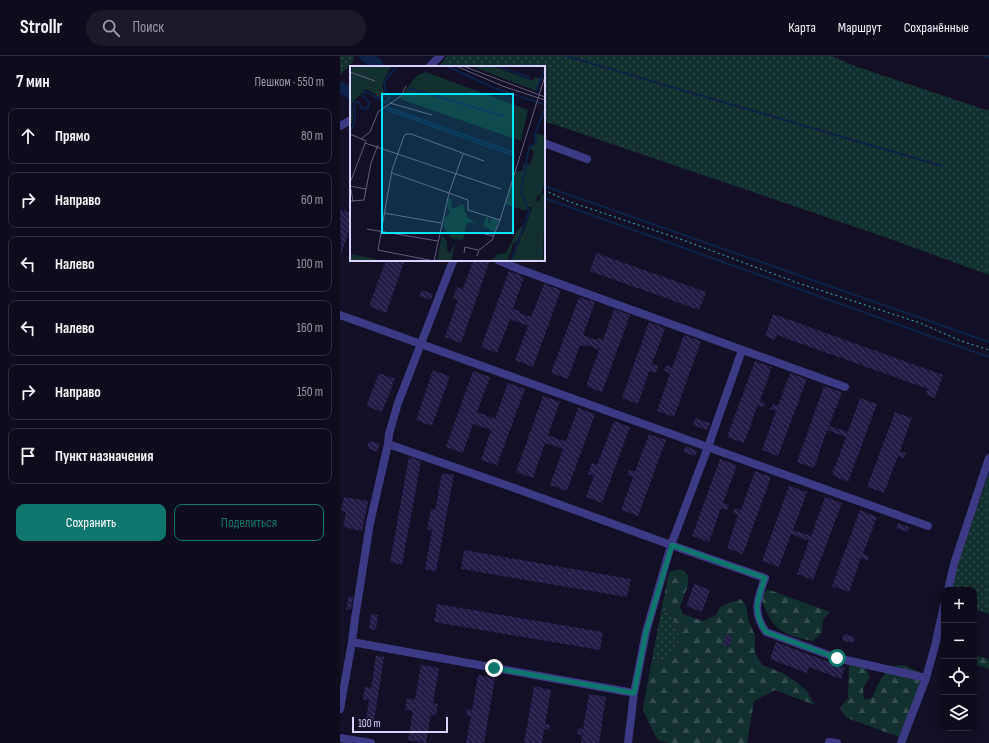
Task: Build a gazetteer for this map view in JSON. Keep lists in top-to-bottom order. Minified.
{"scale_bar":"100 m","page":{"header":"Strollr","search":"Поиск","nav":["Карта","Маршрут","Сохранённые"],"heading":["7 мин","Пешком · 550 m"],"list":[["Прямо","80 m"],["Направо","60 m"],["Налево","100 m"],["Налево","160 m"],["Направо","150 m"],"Пункт назначения"],"buttons":["Сохранить","Поделиться"],"map_buttons":["+","−"],"scale":"100 m"}}
